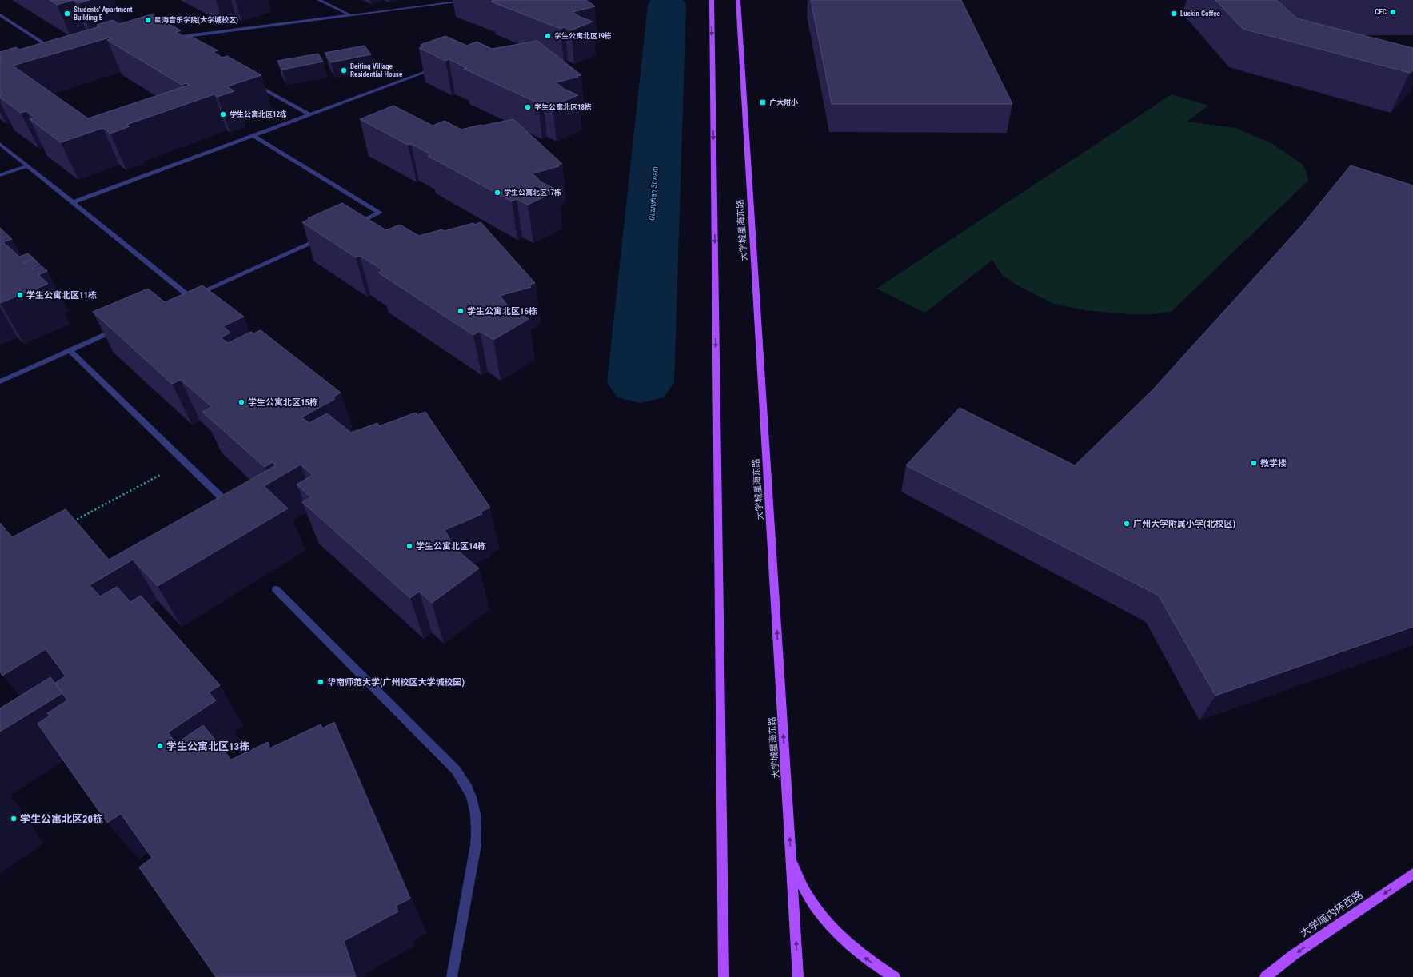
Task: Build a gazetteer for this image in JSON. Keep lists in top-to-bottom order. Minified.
{"streets":{"main road":["大学城星海东路","大学城内环西路"]},"one_way":["大学城内环西路"],"water":["Guanshan Stream"],"places":{"other":["CEC","Students' Apartment Building E","Luckin Coffee","星海音乐学院(大学城校区)","学生公寓北区19栋","Beiting Village Residential House","学生公寓北区18栋","学生公寓北区12栋","学生公寓北区17栋","学生公寓北区11栋","学生公寓北区16栋","学生公寓北区15栋","教学楼","广州大学附属小学(北校区)","学生公寓北区14栋","华南师范大学(广州校区大学城校园)","学生公寓北区13栋","学生公寓北区20栋"],"transit":["广大附小"]}}
